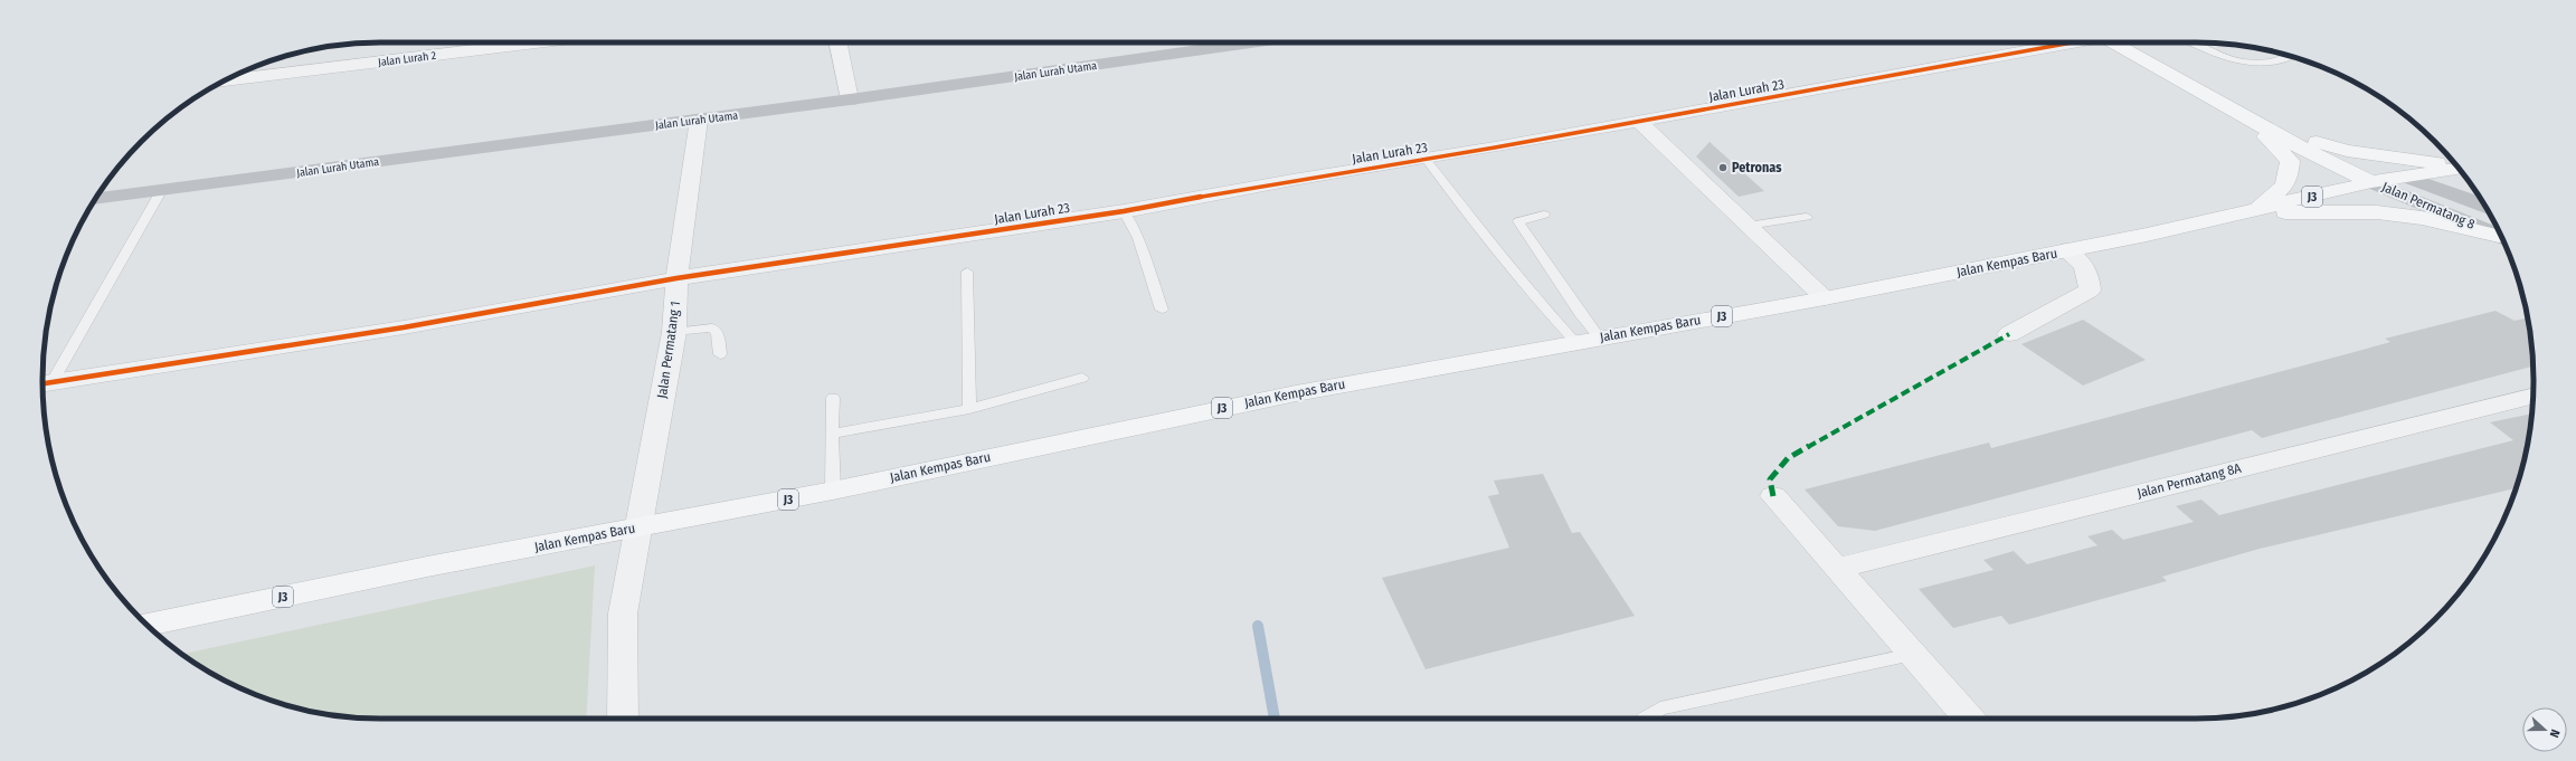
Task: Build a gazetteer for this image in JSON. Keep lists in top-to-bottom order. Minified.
{"streets":{"main road":["J3","Jalan Kempas Baru"],"street":["Jalan Lurah 2","Jalan Lurah Utama","Jalan Lurah 23","Jalan Permatang 8","Jalan Permatang 1","Jalan Permatang 8A"]},"crossings":[["Jalan Lurah Utama","Jalan Permatang 1"],["Jalan Lurah 23","Jalan Permatang 1"],["Jalan Permatang 8","Jalan Kempas Baru"],["Jalan Kempas Baru","Jalan Permatang 1"]],"places":["Petronas"],"north":"right"}
